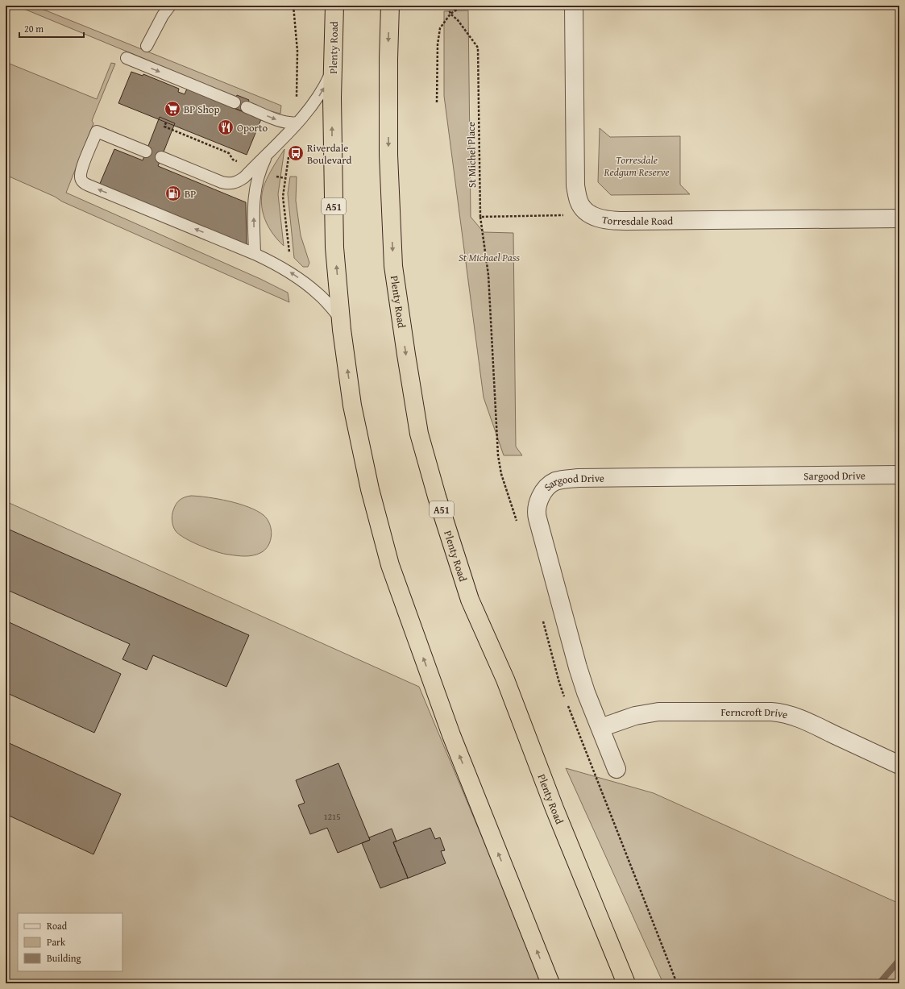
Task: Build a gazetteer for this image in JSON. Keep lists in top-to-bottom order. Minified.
{"streets":{"highway":["Plenty Road","A51"],"street":["Torresdale Road","Sargood Drive","Ferncroft Drive"],"path":["St Michel Place"]},"crossings":[["Sargood Drive","Ferncroft Drive"]],"parks":["Torresdale Redgum Reserve","St Michael Pass"],"places":{"supermarket":["BP Shop"],"restaurant":["Oporto"],"bus stop":["Riverdale Boulevard"],"fuel station":["BP"]},"house_numbers":["1215"],"legend":["Road","Park","Building"],"scale_bar":"20 m"}
